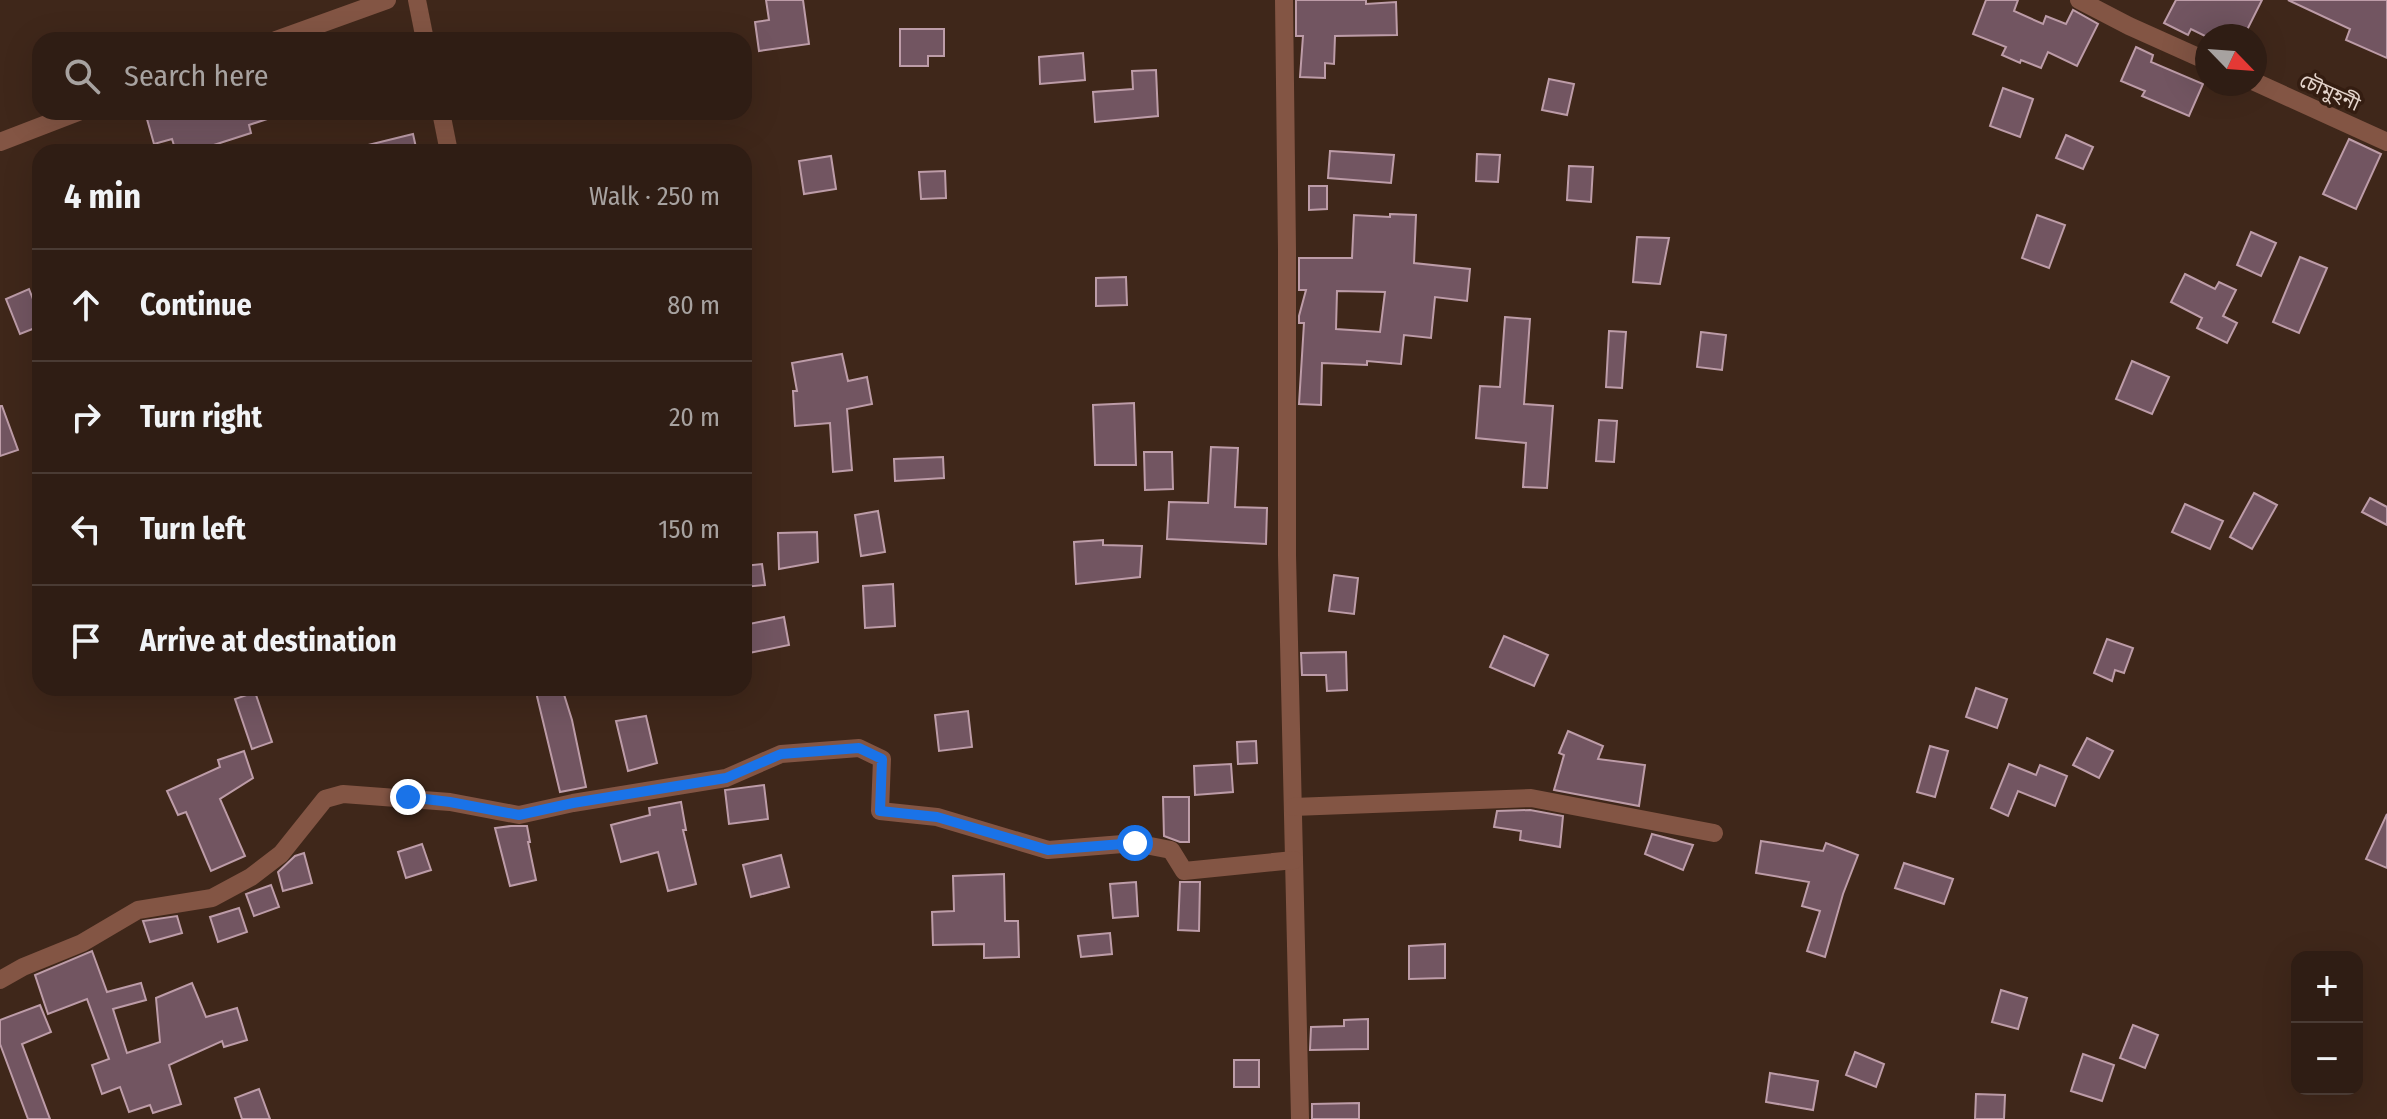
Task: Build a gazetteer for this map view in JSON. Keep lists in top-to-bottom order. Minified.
{"streets":{"street":["চৌমুহনী"]},"north":"bottom right","page":{"search":"Search here","heading":["4 min","Walk · 250 m"],"list":[["Continue","80 m"],["Turn right","20 m"],["Turn left","150 m"],"Arrive at destination"],"map_buttons":["+","−"]}}
